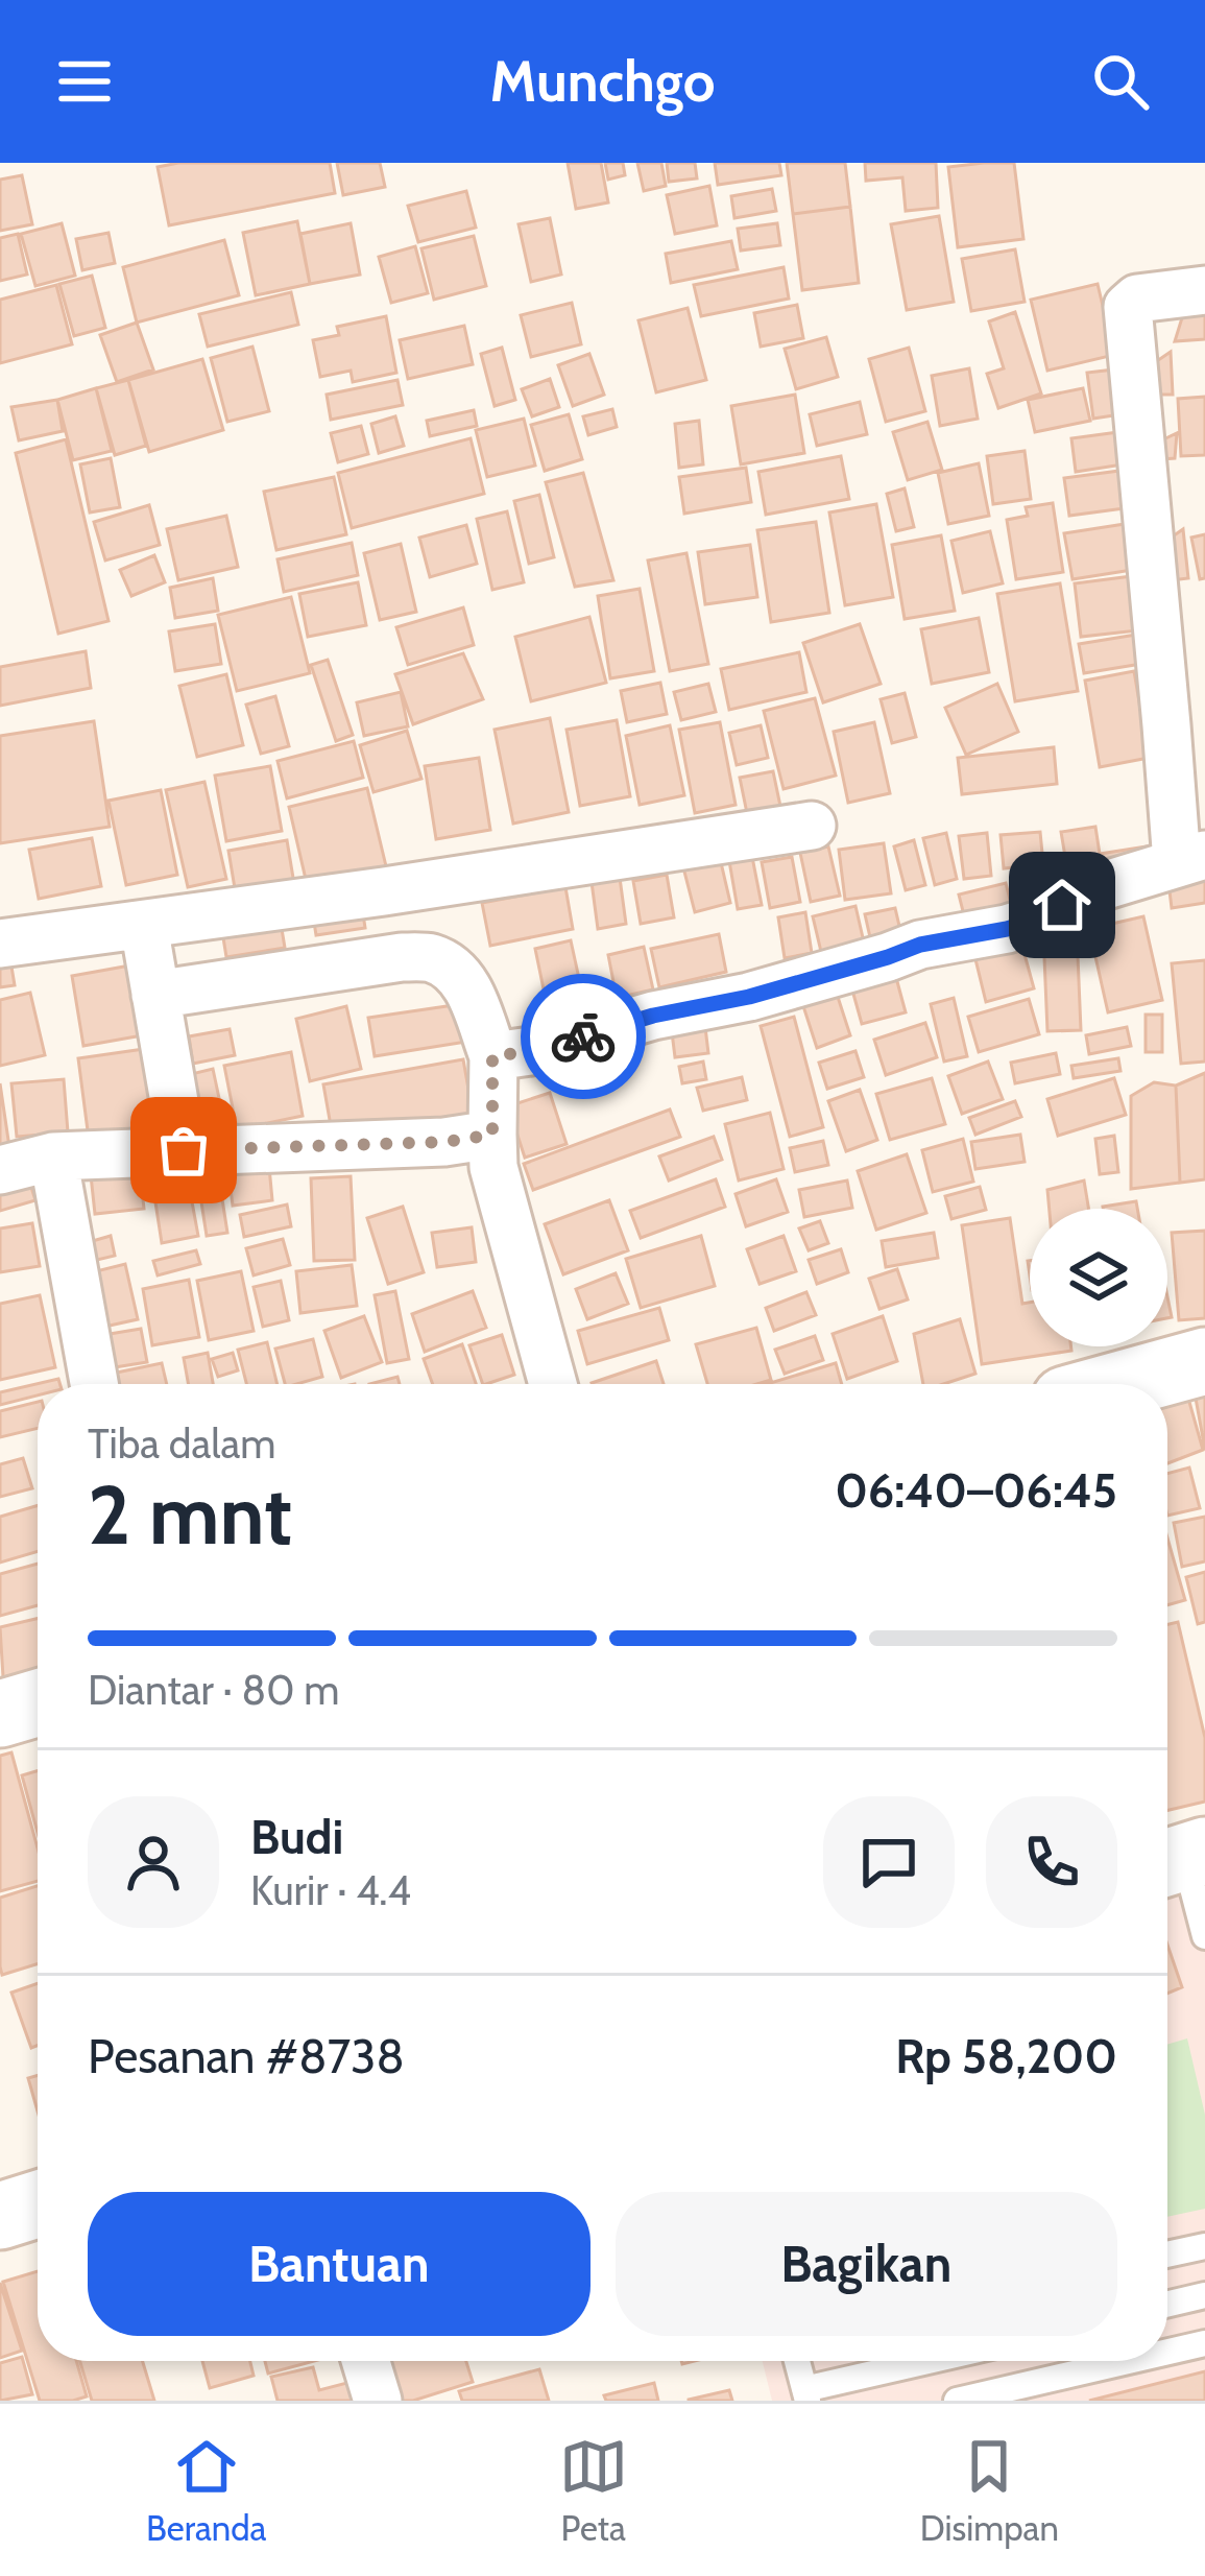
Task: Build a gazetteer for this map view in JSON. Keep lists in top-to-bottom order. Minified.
{"page":{"header":"Munchgo","heading":["2 mnt","Tiba dalam","06:40–06:45"],"panel":["Budi","Kurir · 4.4","Pesanan #8738","Rp 58,200"],"bar":"Diantar · 80 m","buttons":["Bantuan","Bagikan"],"tabs":["Beranda","Peta","Disimpan"]}}
